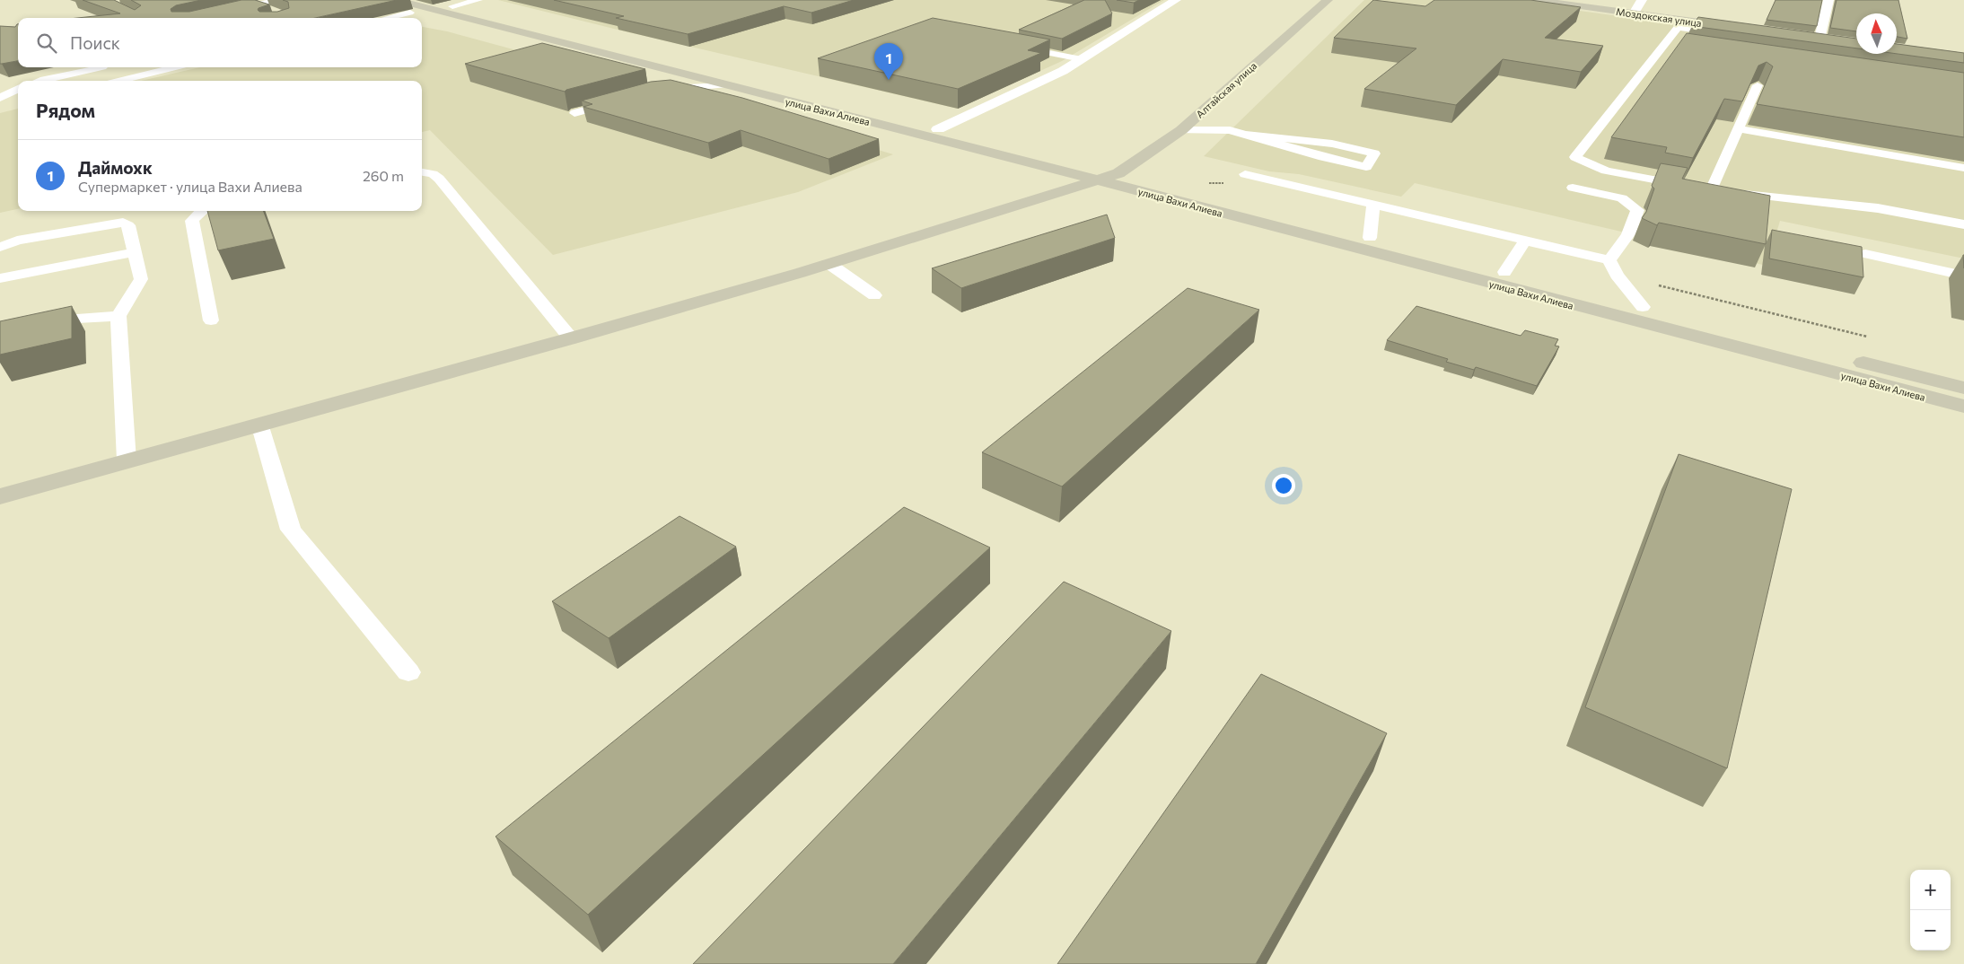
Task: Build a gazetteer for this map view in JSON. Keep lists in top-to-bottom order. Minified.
{"streets":{"main road":["Моздокская улица","Алтайская улица","улица Вахи Алиева"]},"crossings":[["Алтайская улица","улица Вахи Алиева"]],"north":"top","page":{"search":"Поиск","pins":"1","heading":"Рядом","list":[{"mark":"1","name":"Даймохк","note":"Супермаркет · улица Вахи Алиева","value":"260 m"}],"map_buttons":["+","−"]}}
